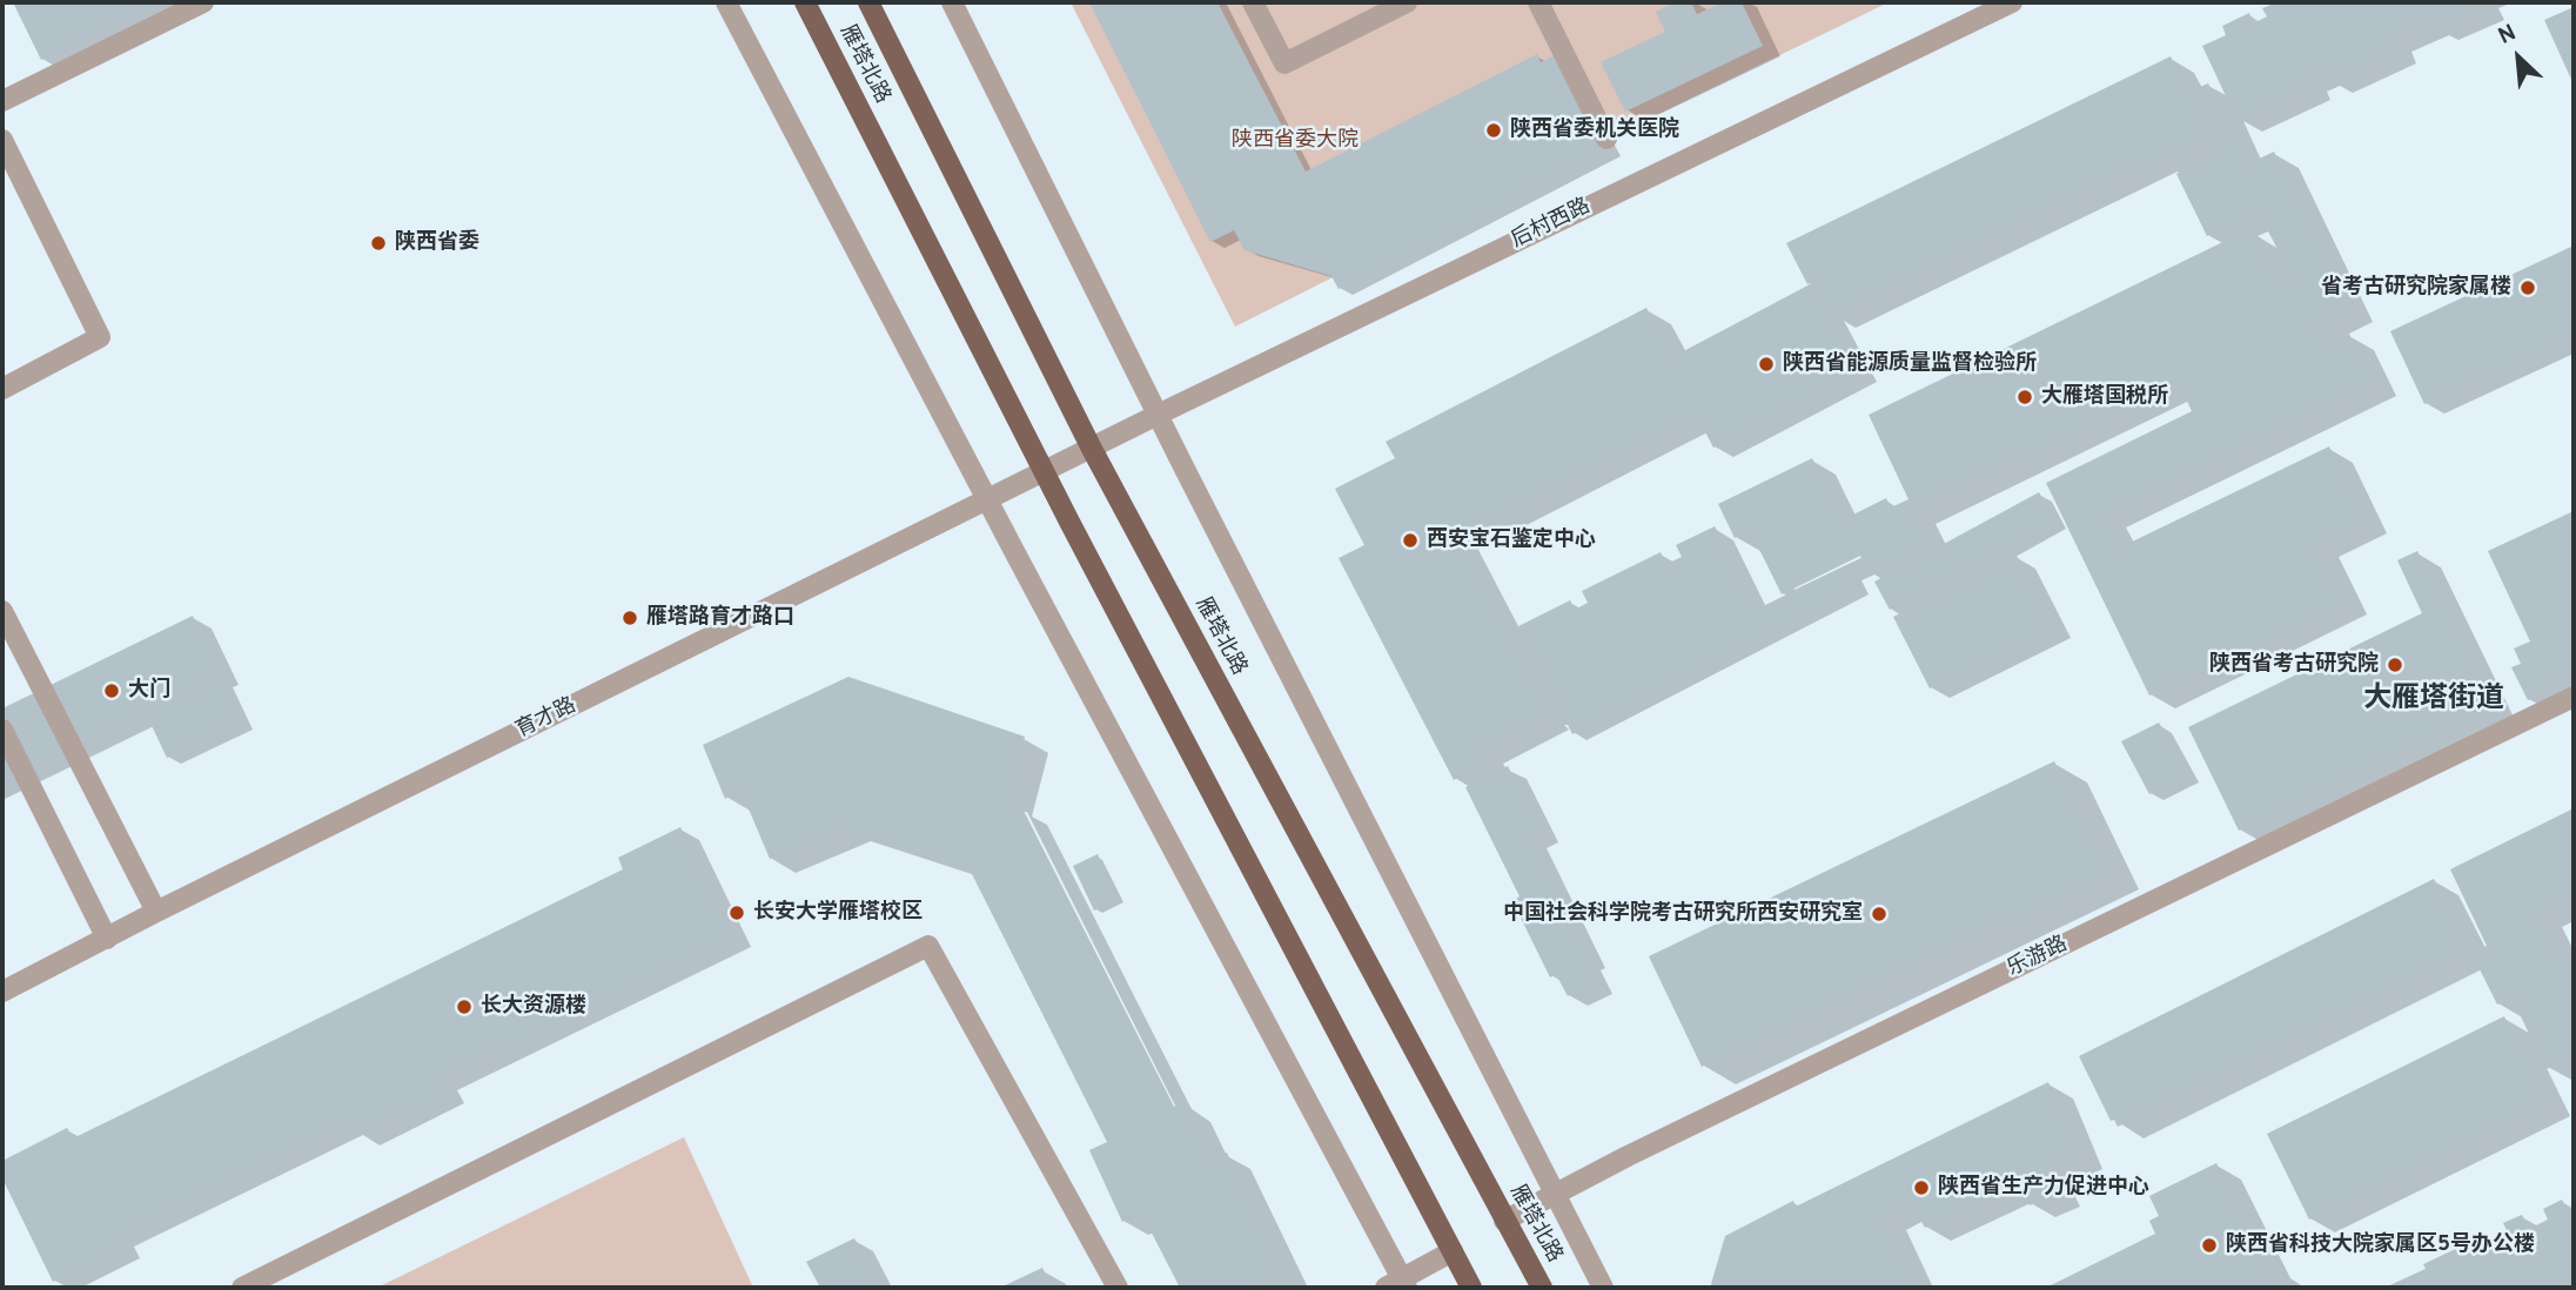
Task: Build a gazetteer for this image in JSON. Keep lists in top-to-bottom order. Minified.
{"streets":{"main road":["雁塔北路"],"street":["后村西路","育才路","乐游路"]},"crossings":[["雁塔北路","后村西路"],["雁塔北路","育才路"],["雁塔北路","乐游路"],["后村西路","育才路"]],"districts":["大雁塔街道"],"parks":["陕西省委大院"],"places":["陕西省委机关医院","陕西省委","省考古研究院家属楼","陕西省能源质量监督检验所","大雁塔国税所","西安宝石鉴定中心","雁塔路育才路口","陕西省考古研究院","大门","长安大学雁塔校区","中国社会科学院考古研究所西安研究室","长大资源楼","陕西省生产力促进中心","陕西省科技大院家属区5号办公楼"],"north":"top left"}
